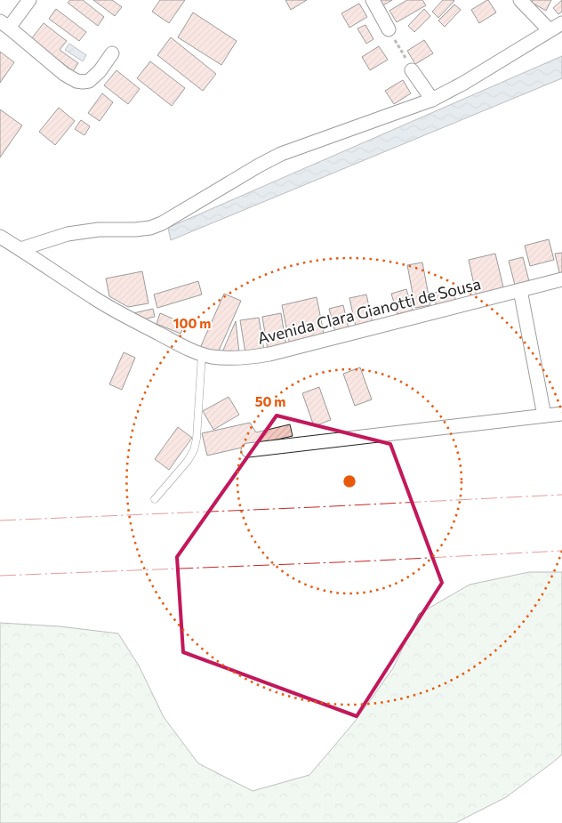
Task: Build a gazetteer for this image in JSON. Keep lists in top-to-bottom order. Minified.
{"streets":{"street":["Avenida Clara Gianotti de Sousa"]},"rings":["100 m","50 m"]}
